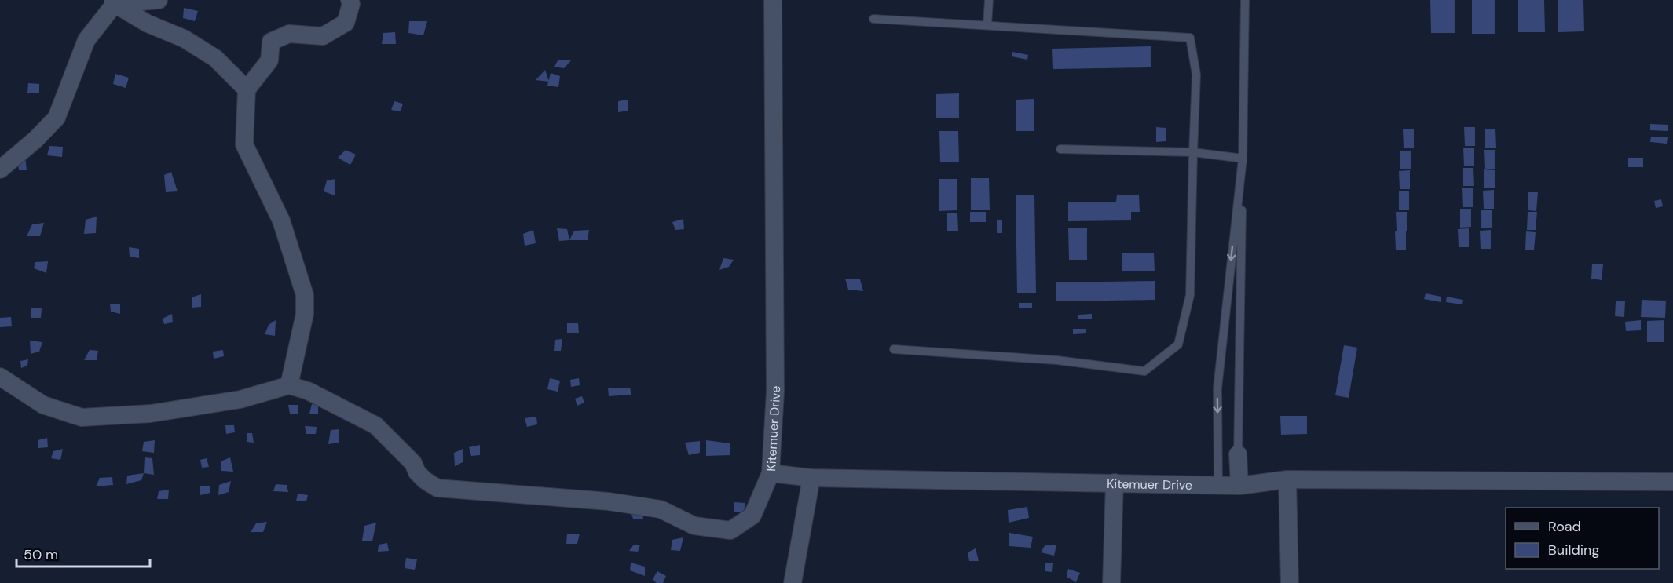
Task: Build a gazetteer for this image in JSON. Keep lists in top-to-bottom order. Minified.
{"streets":{"street":["Kitemuer Drive"]},"legend":["Road","Building"],"scale_bar":"50 m"}
